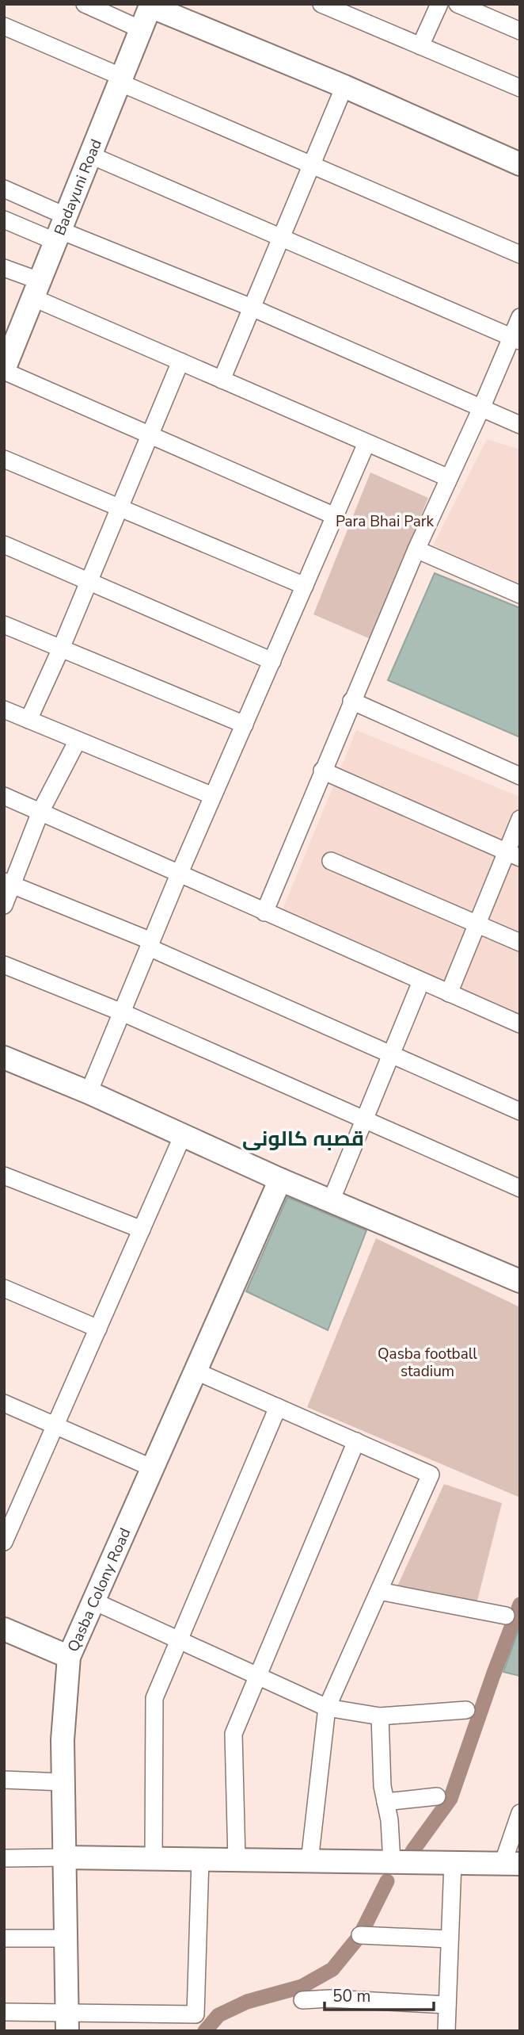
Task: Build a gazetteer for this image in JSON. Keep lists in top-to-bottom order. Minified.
{"streets":{"street":["Badayuni Road","Qasba Colony Road"]},"districts":["قصبہ کالونی"],"parks":["Para Bhai Park","Qasba football stadium"],"scale_bar":"50 m"}
